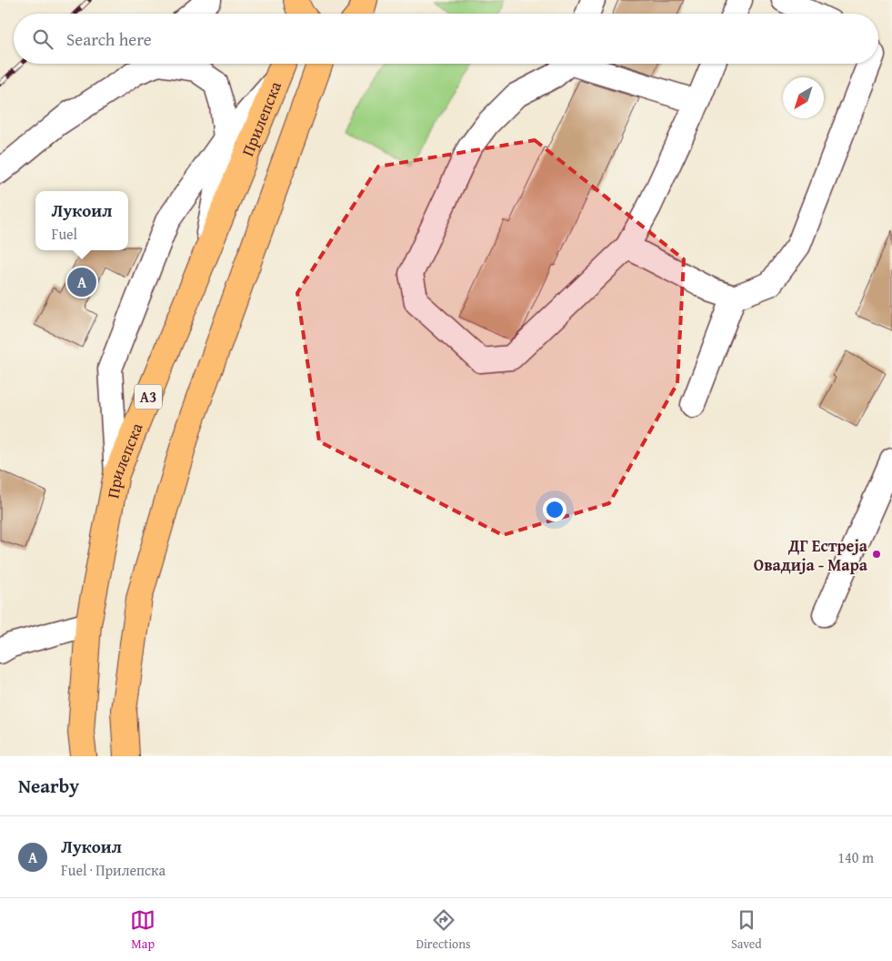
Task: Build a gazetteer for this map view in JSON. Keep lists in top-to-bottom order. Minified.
{"streets":{"main road":["Прилепска","A3"]},"places":["ДГ Естреја Овадија - Мара"],"north":"bottom left","page":{"search":"Search here","popup":["Лукоил","Fuel"],"pins":"A","heading":"Nearby","list":[{"mark":"A","name":"Лукоил","note":"Fuel · Прилепска","value":"140 m"}],"nav":["Map","Directions","Saved"]}}
